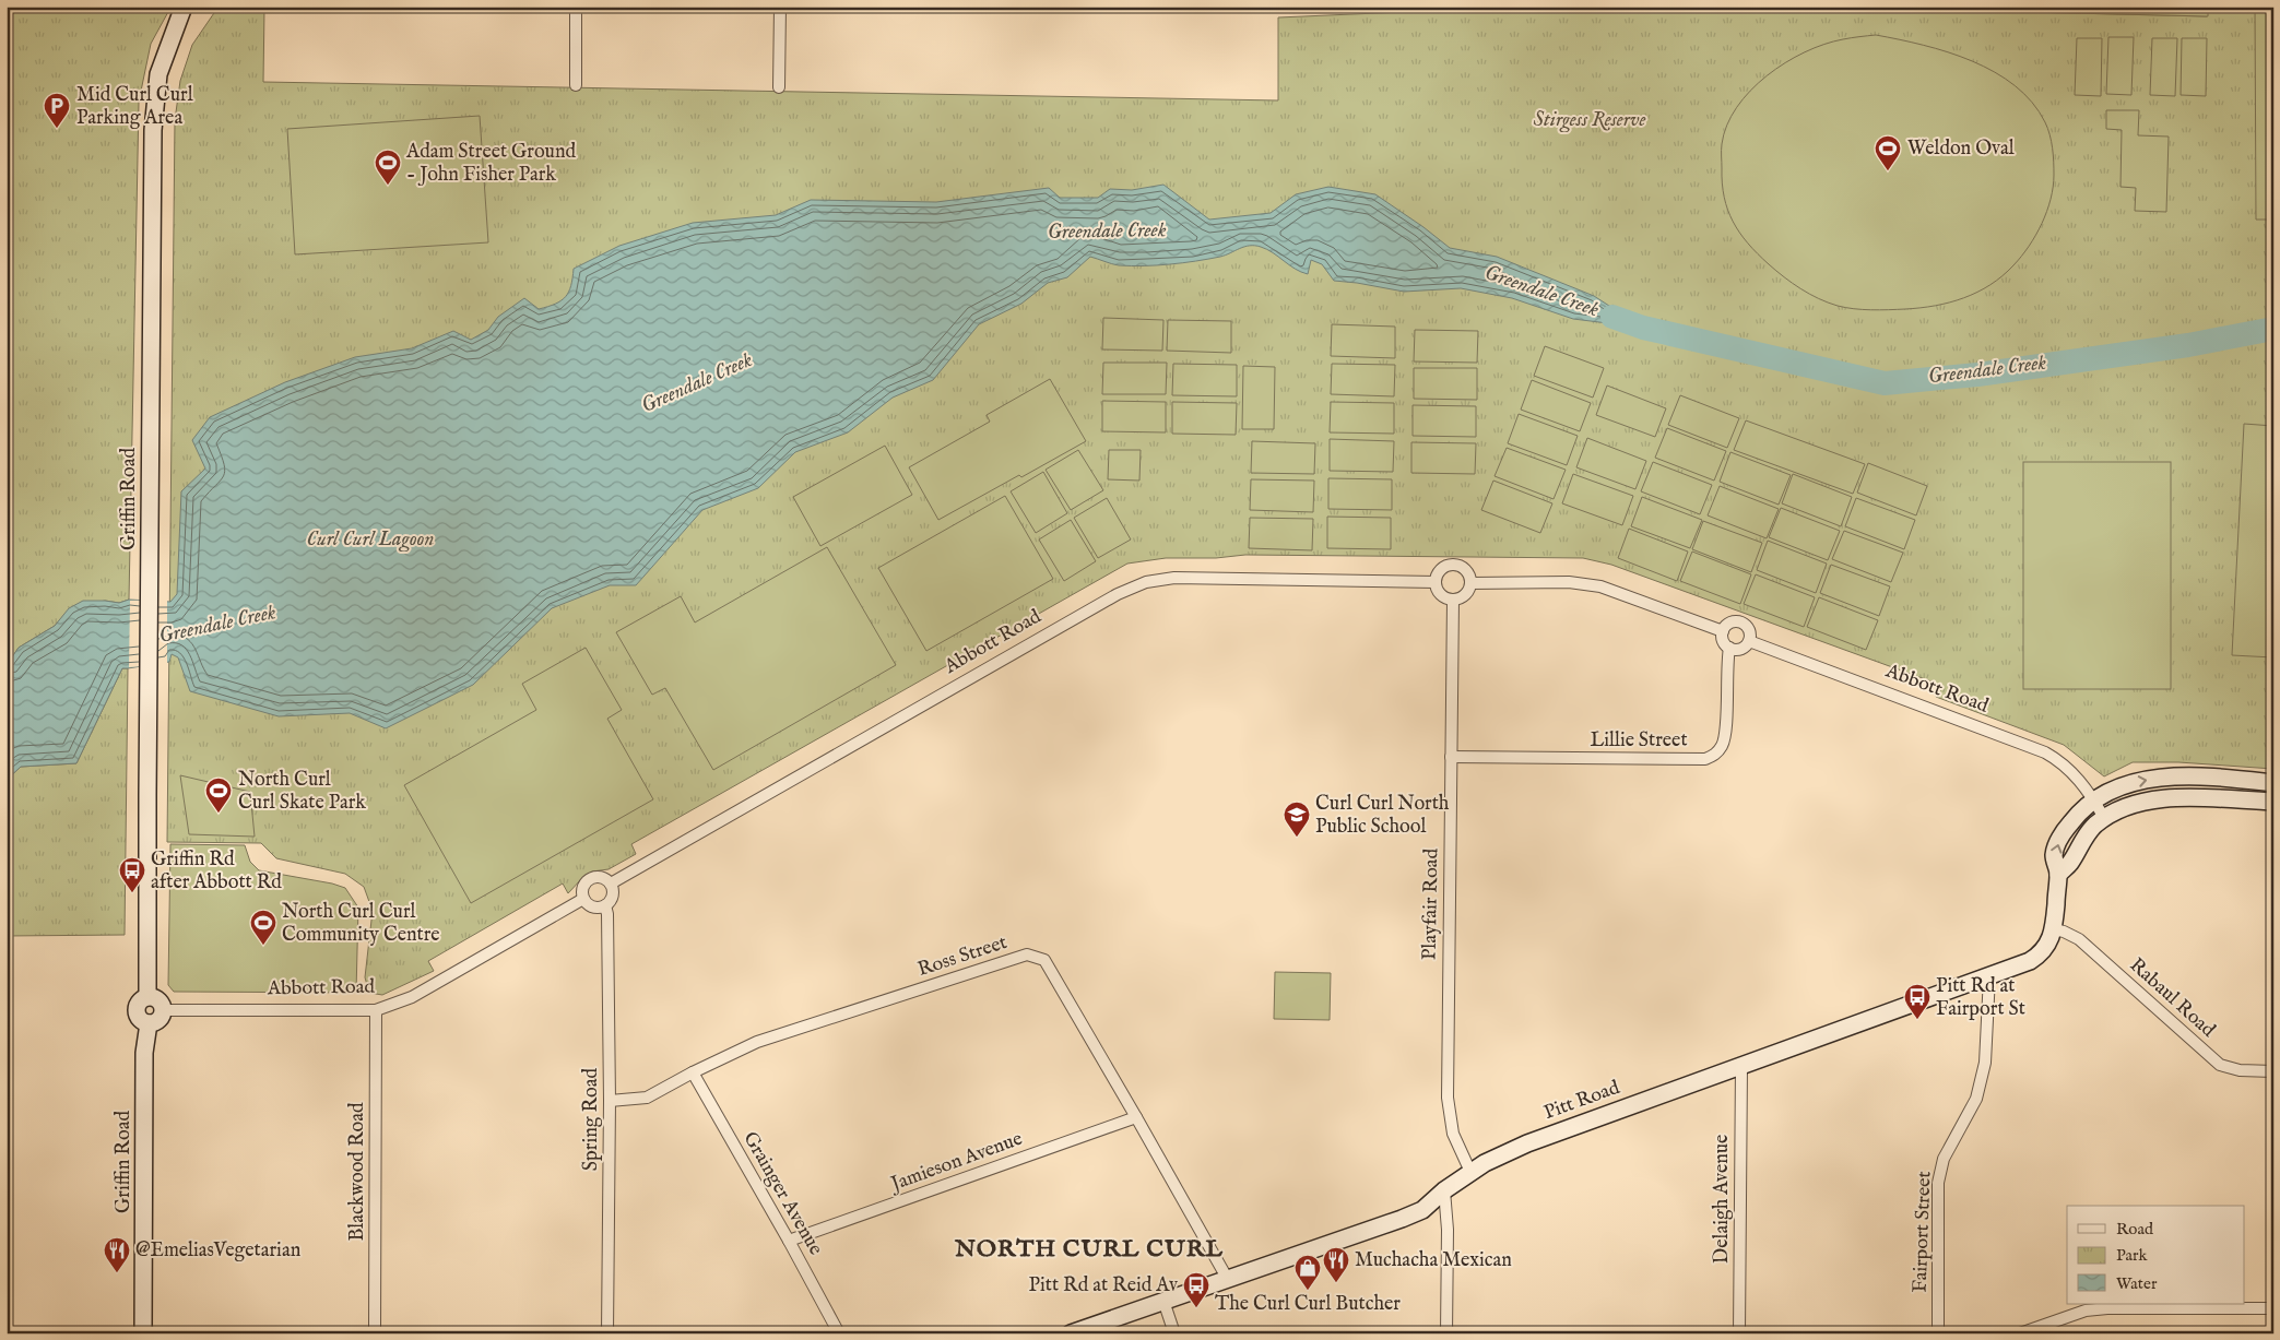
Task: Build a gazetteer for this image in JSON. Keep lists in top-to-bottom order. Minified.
{"streets":{"main road":["Griffin Road","Pitt Road"],"street":["Abbott Road","Lillie Street","Playfair Road","Ross Street","Rabaul Road","Spring Road","Jamieson Avenue","Blackwood Road","Grainger Avenue","Delaigh Avenue","Fairport Street"]},"crossings":[["Griffin Road","Abbott Road"],["Abbott Road","Lillie Street"],["Abbott Road","Playfair Road"],["Abbott Road","Pitt Road"],["Abbott Road","Spring Road"],["Abbott Road","Blackwood Road"],["Lillie Street","Playfair Road"],["Playfair Road","Pitt Road"],["Ross Street","Pitt Road"],["Ross Street","Spring Road"],["Ross Street","Jamieson Avenue"],["Ross Street","Grainger Avenue"],["Rabaul Road","Pitt Road"],["Pitt Road","Delaigh Avenue"],["Pitt Road","Fairport Street"],["Jamieson Avenue","Grainger Avenue"]],"districts":["NORTH CURL CURL"],"water":["Greendale Creek","Curl Curl Lagoon"],"parks":["Stirgess Reserve"],"places":{"parking":["Mid Curl Curl Parking Area"],"sports":["Weldon Oval","Adam Street Ground - John Fisher Park","North Curl Curl Skate Park","North Curl Curl Community Centre"],"school or university":["Curl Curl North Public School"],"bus stop":["Griffin Rd after Abbott Rd","Pitt Rd at Fairport St","Pitt Rd at Reid Av"],"restaurant":["@EmeliasVegetarian","Muchacha Mexican"],"shop":["The Curl Curl Butcher"]},"legend":["Road","Park","Water"]}
